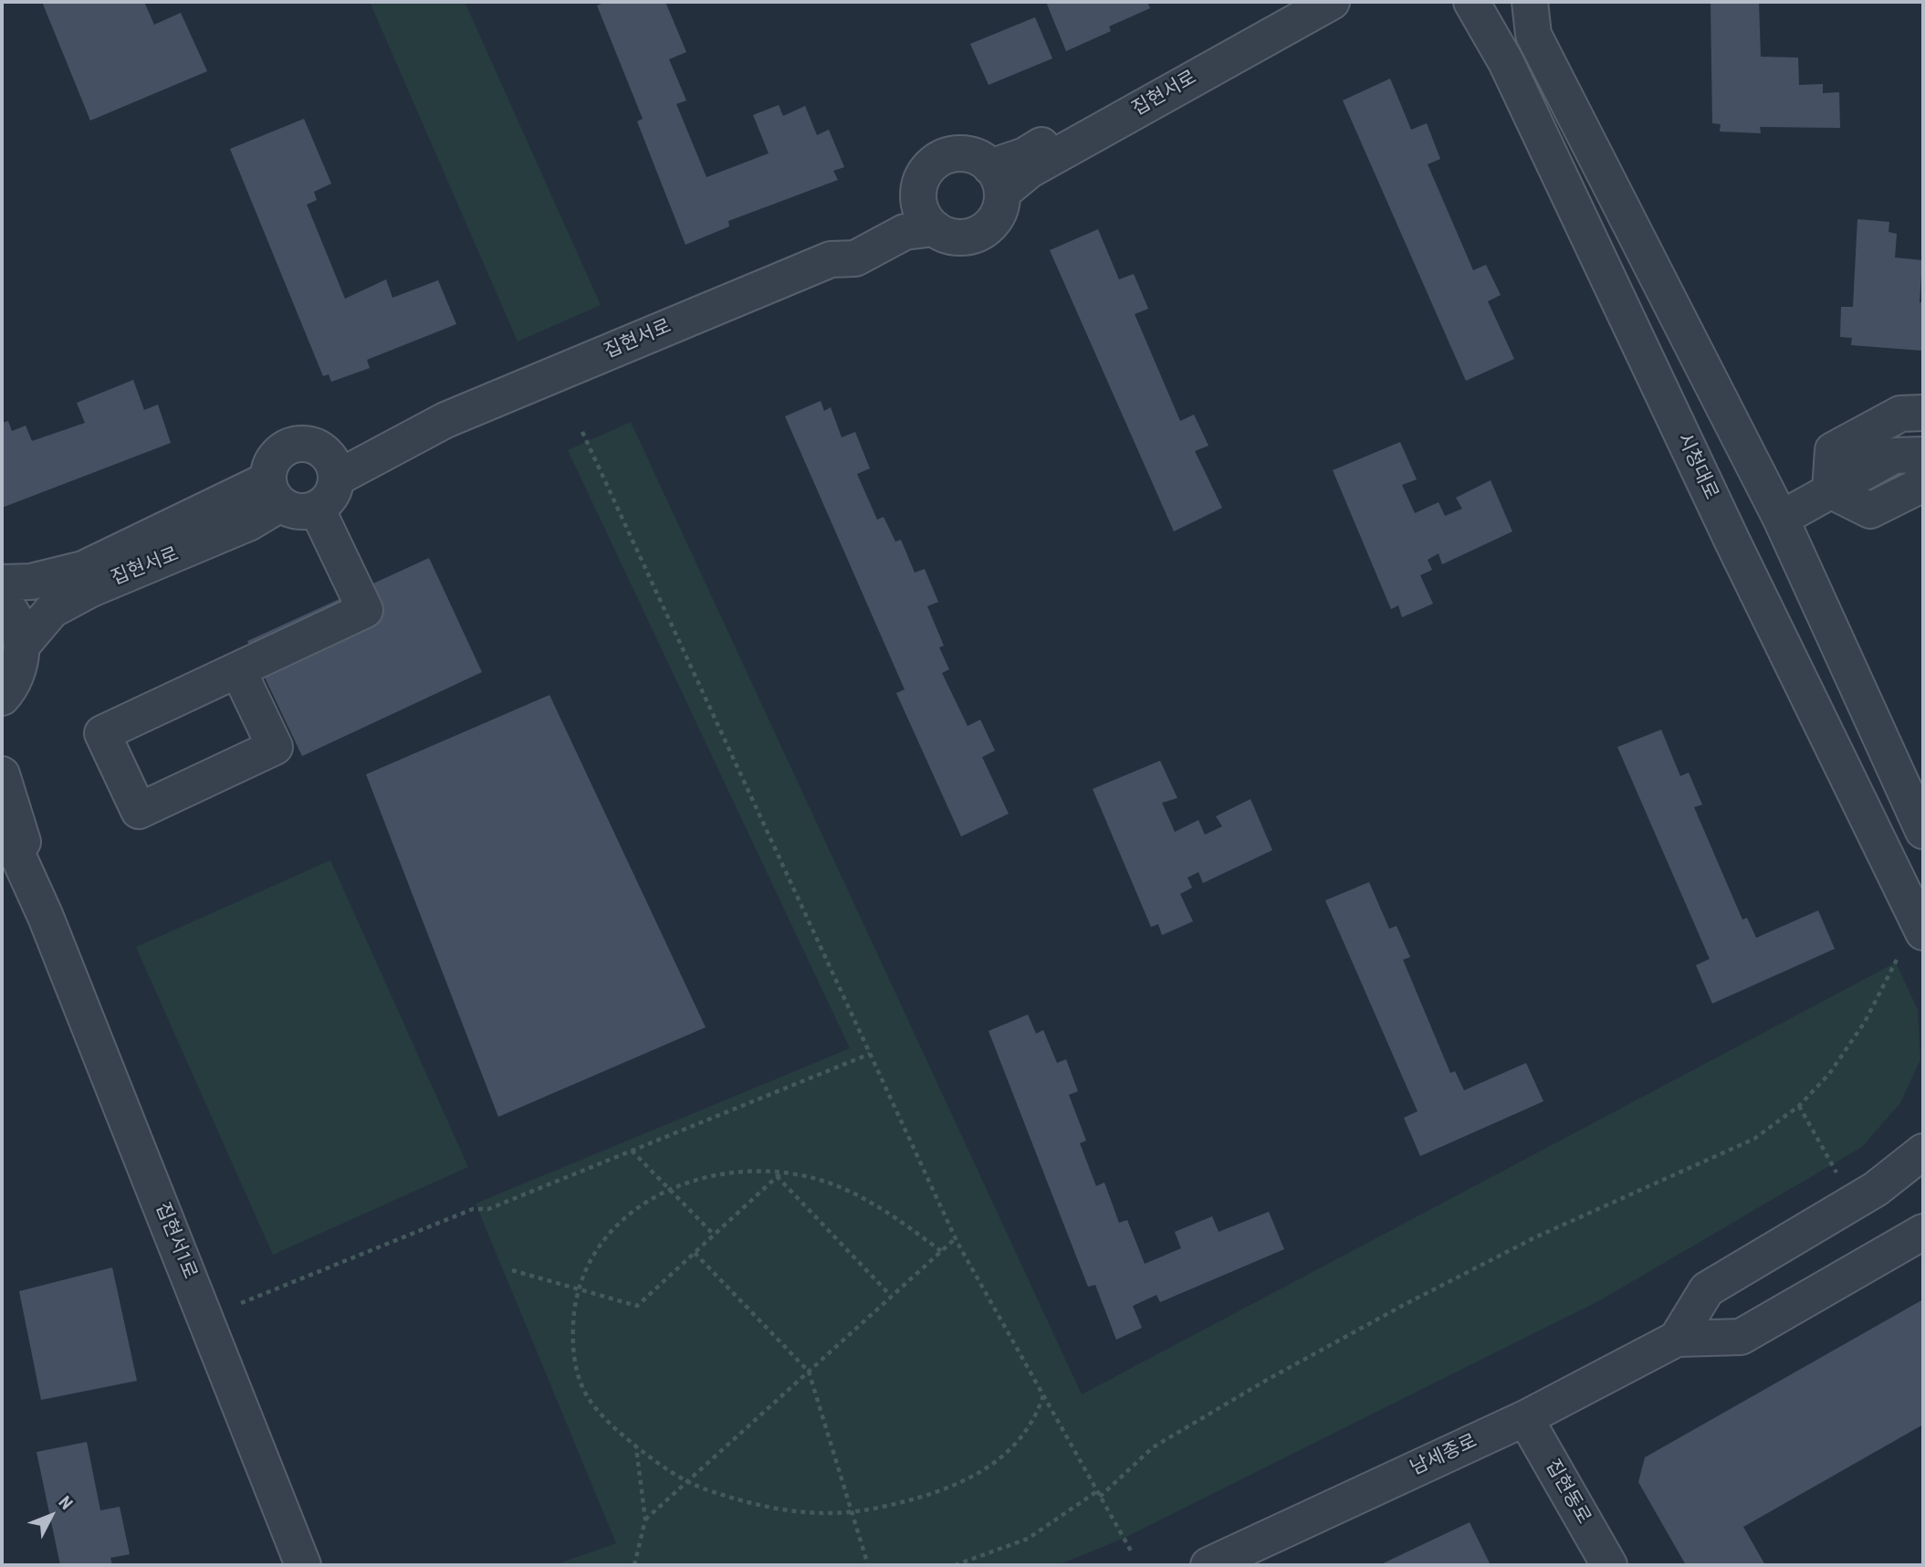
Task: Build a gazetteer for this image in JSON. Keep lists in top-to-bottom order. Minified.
{"streets":{"street":["집현서로","시청대로","집현서1로","남세종로","집현동로"]},"crossings":[["남세종로","집현동로"]],"north":"top right"}
